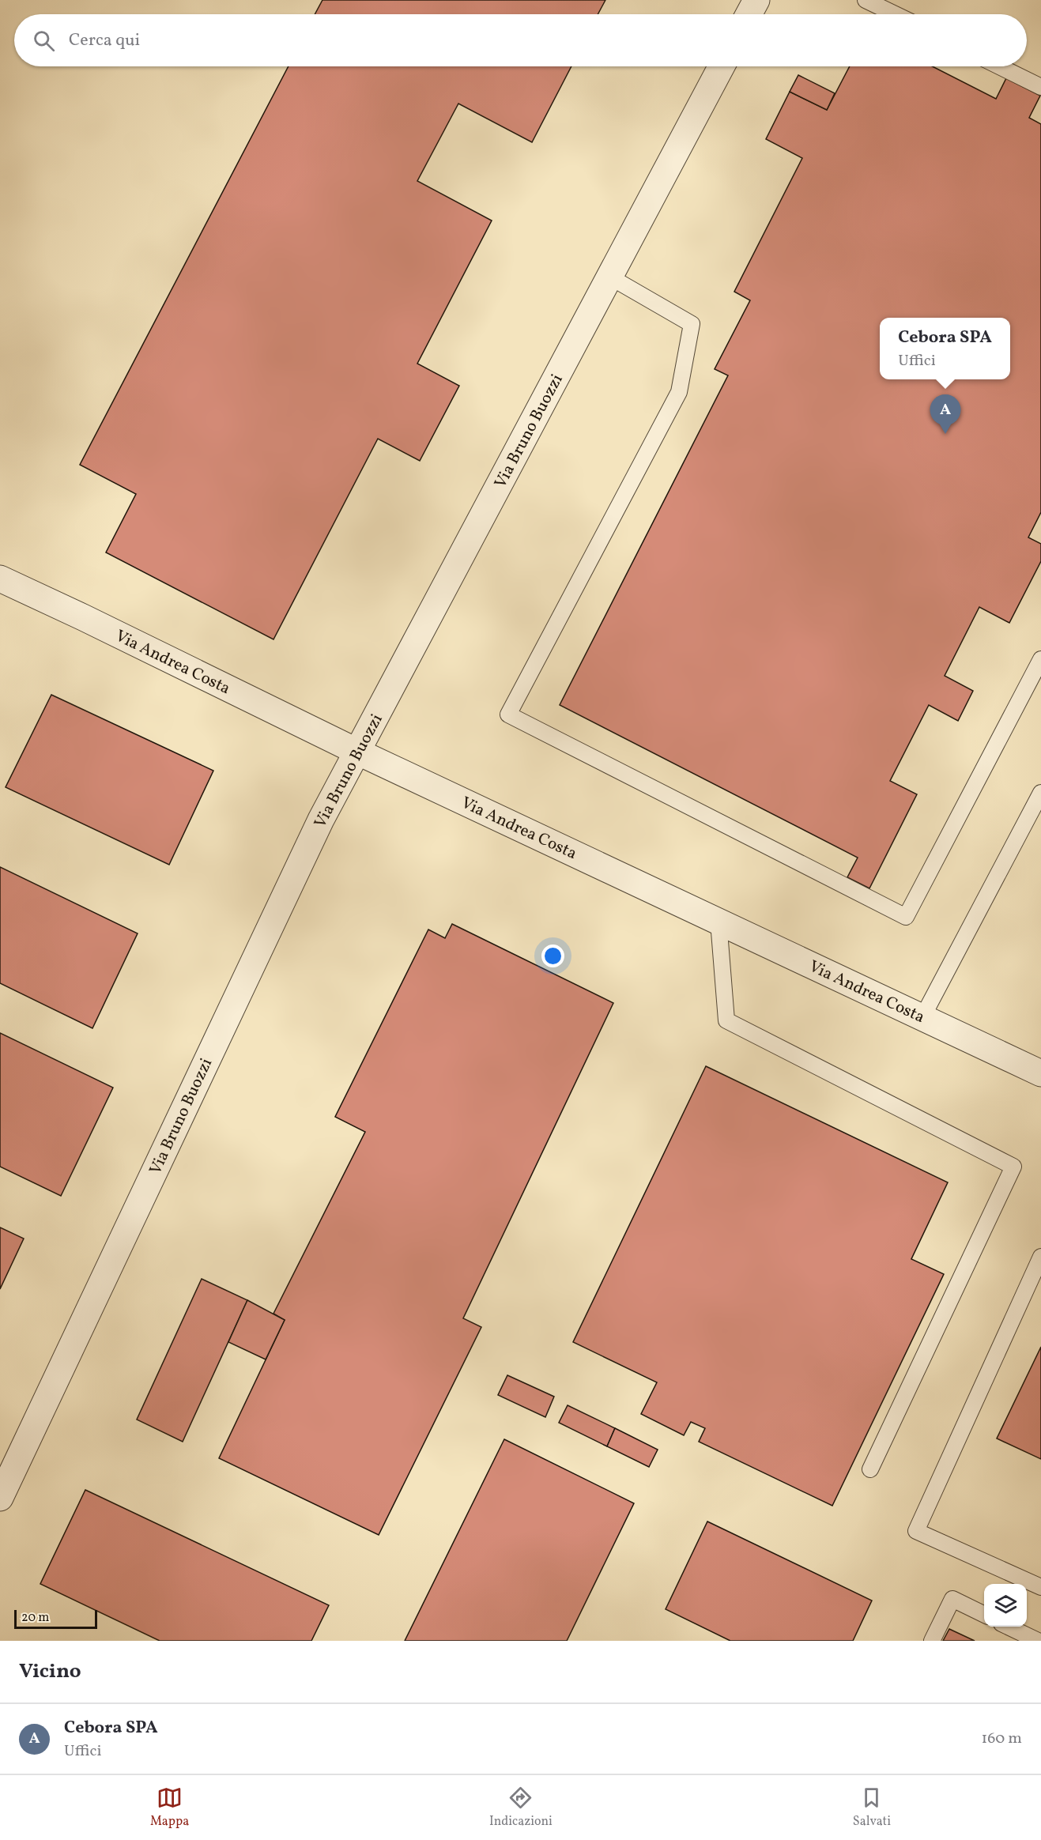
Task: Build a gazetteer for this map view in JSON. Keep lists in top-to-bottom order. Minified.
{"streets":{"street":["Via Bruno Buozzi","Via Andrea Costa"]},"crossings":[["Via Bruno Buozzi","Via Andrea Costa"]],"scale_bar":"20 m","page":{"search":"Cerca qui","popup":["Cebora SPA","Uffici"],"pins":"A","scale":"20 m","heading":"Vicino","list":[{"mark":"A","name":"Cebora SPA","note":"Uffici","value":"160 m"}],"nav":["Mappa","Indicazioni","Salvati"]}}
